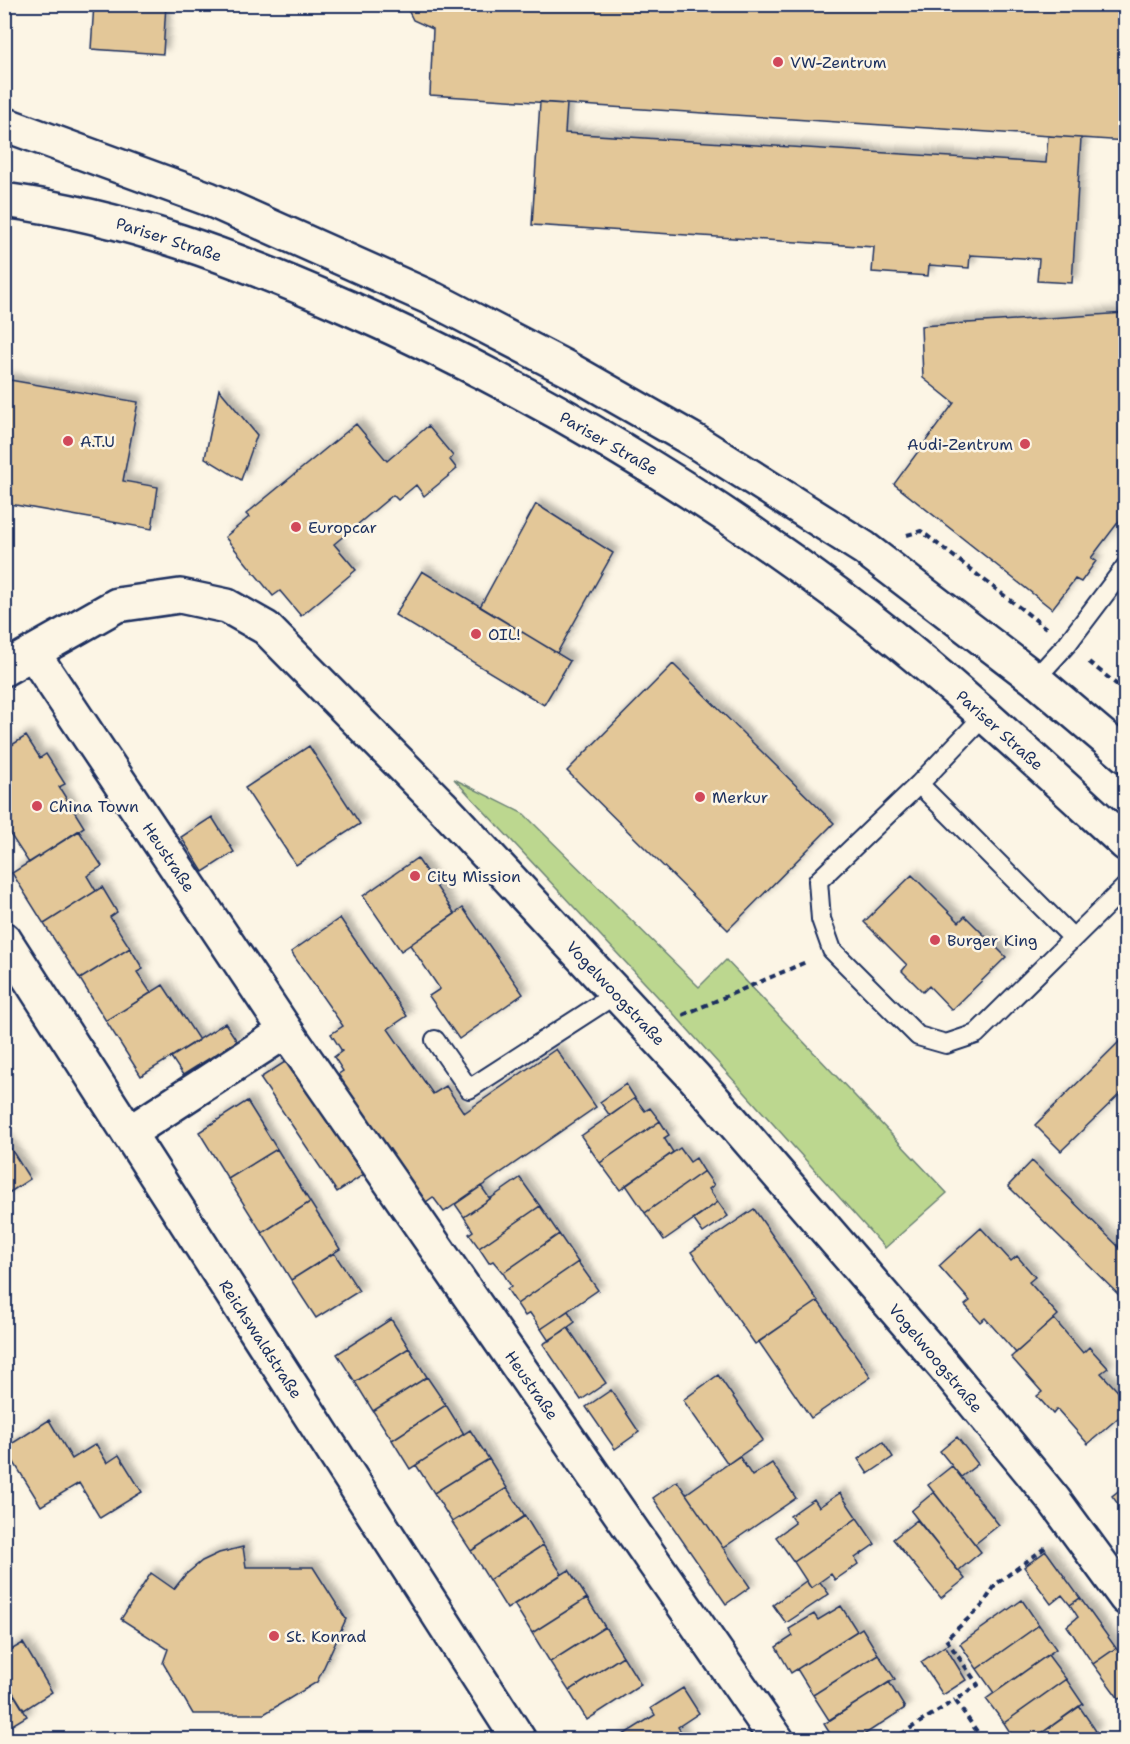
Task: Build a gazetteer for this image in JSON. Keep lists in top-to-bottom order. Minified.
{"streets":{"street":["Pariser Straße","Heustraße","Vogelwoogstraße","Reichswaldstraße"]},"crossings":[["Heustraße","Vogelwoogstraße"]],"places":["VW-Zentrum","A.T.U","Audi-Zentrum","Europcar","OIL!","Merkur","China Town","City Mission","Burger King","St. Konrad"]}
